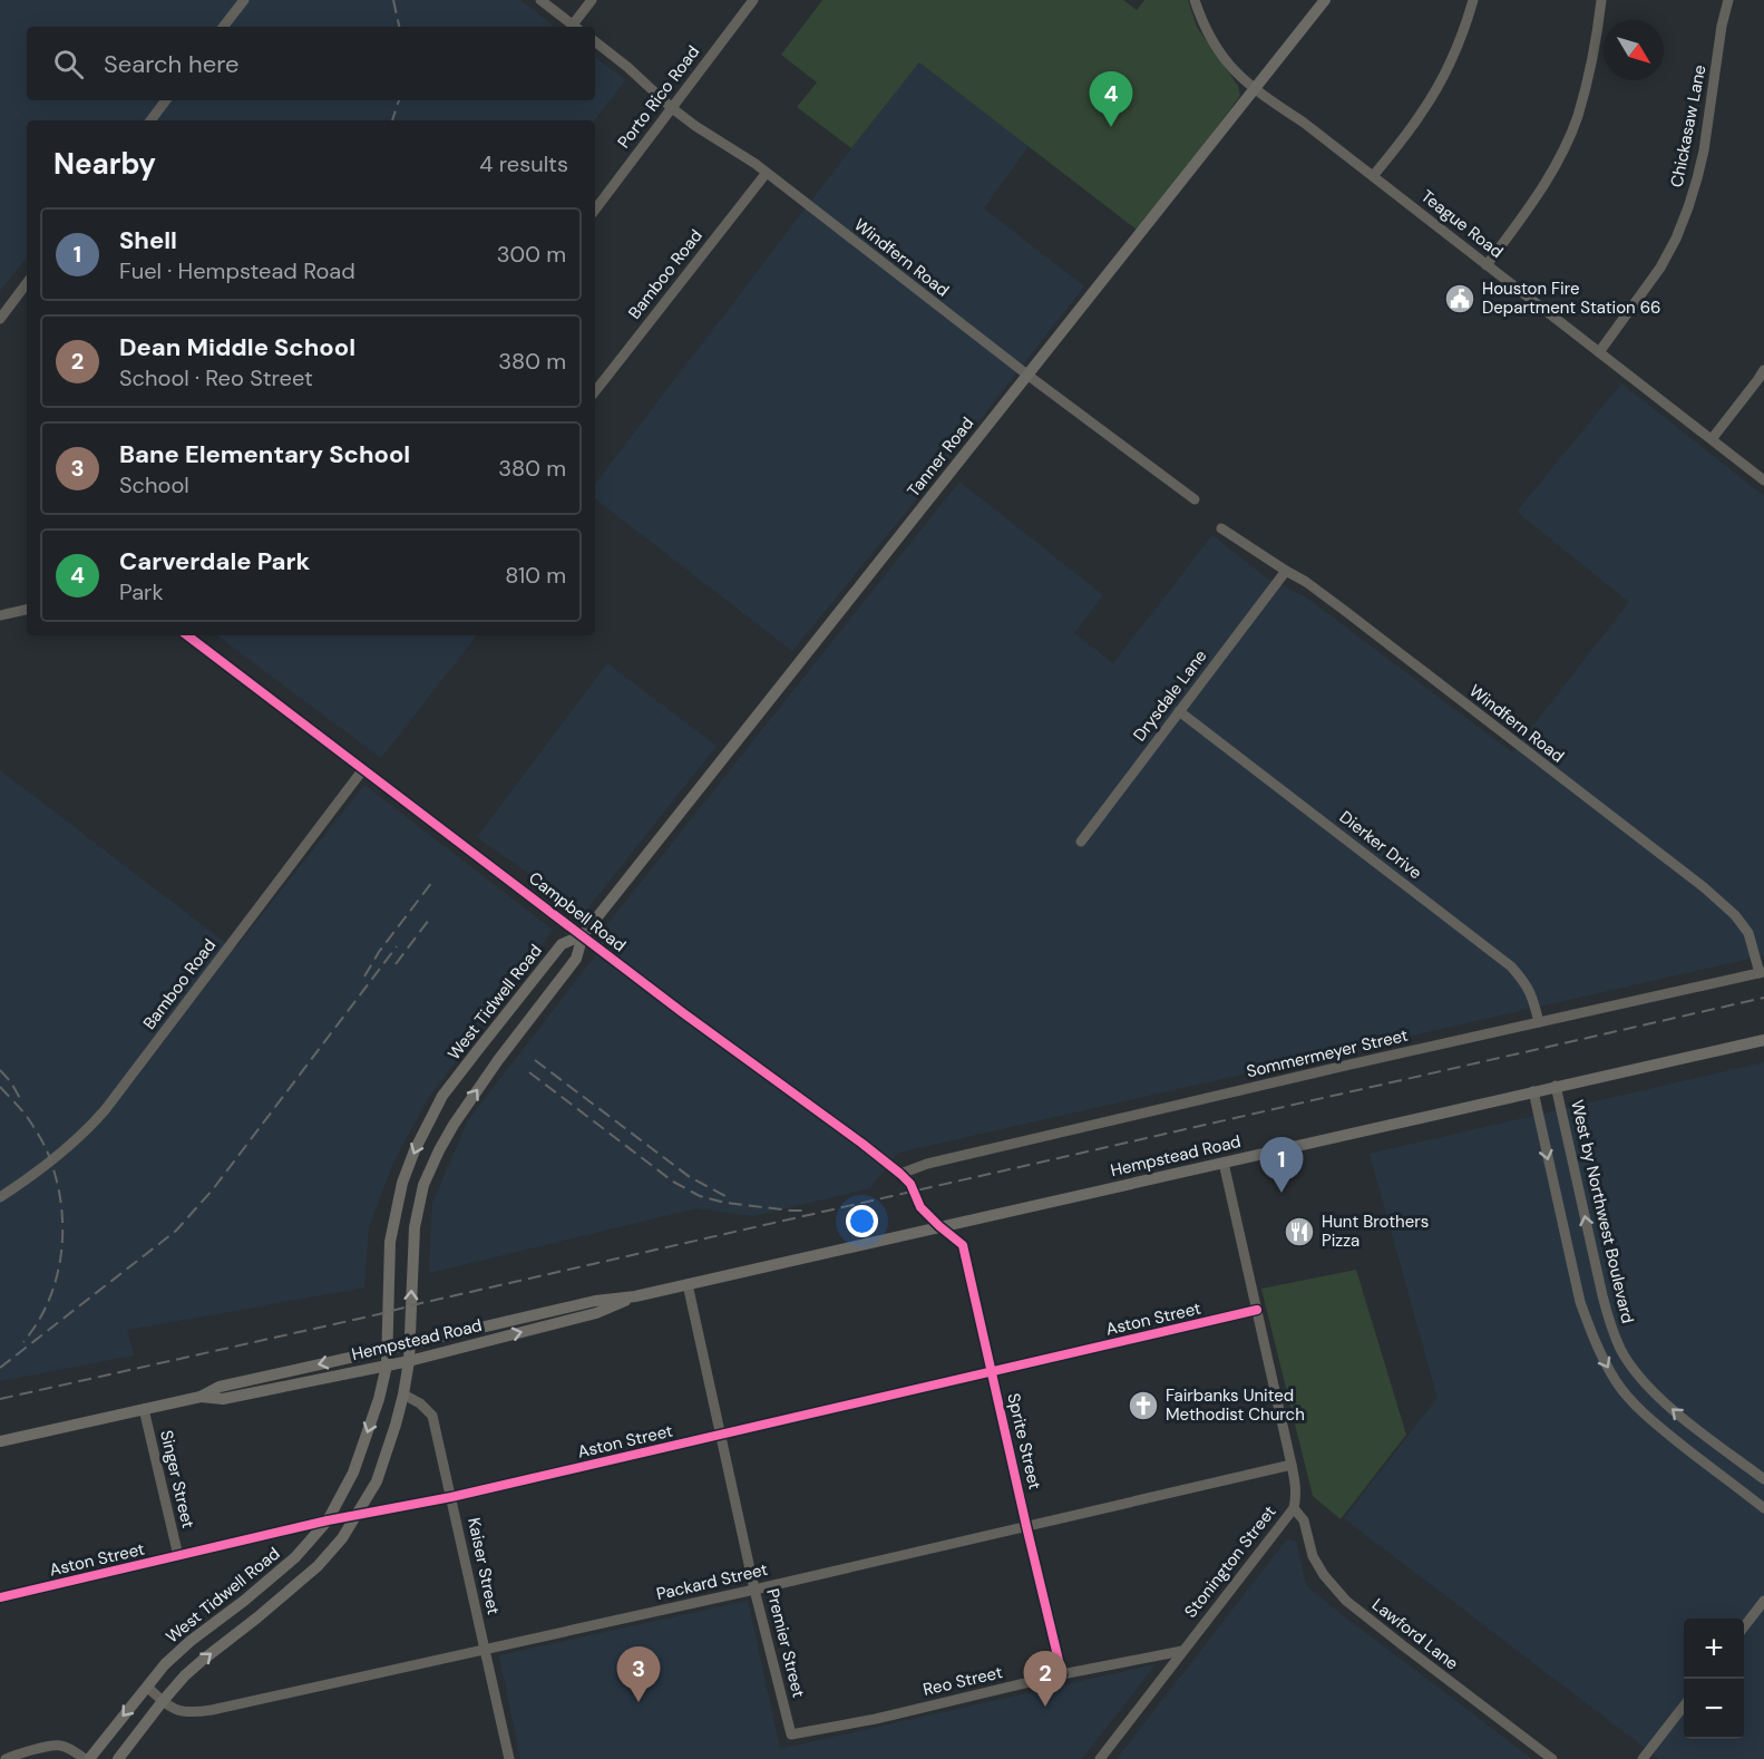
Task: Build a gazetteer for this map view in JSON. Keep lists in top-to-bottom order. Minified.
{"streets":{"main road":["Tanner Road","West Tidwell Road","Hempstead Road"],"street":["Porto Rico Road","Chickasaw Lane","Teague Road","Windfern Road","Bamboo Road","Drysdale Lane","Dierker Drive","Campbell Road","Sommermeyer Street","West by Northwest Boulevard","Aston Street","Sprite Street","Singer Street","Stonington Street","Kaiser Street","Packard Street","Lawford Lane","Premier Street","Reo Street"]},"crossings":[["Porto Rico Road","Windfern Road"],["Chickasaw Lane","Teague Road"],["Teague Road","Tanner Road"],["Windfern Road","Bamboo Road"],["Windfern Road","Tanner Road"],["Windfern Road","Drysdale Lane"],["Windfern Road","Sommermeyer Street"],["Bamboo Road","Campbell Road"],["Tanner Road","Campbell Road"],["Tanner Road","West Tidwell Road"],["Drysdale Lane","Dierker Drive"],["Dierker Drive","Sommermeyer Street"],["Campbell Road","West Tidwell Road"],["Campbell Road","Sommermeyer Street"],["Campbell Road","Hempstead Road"],["Campbell Road","Sprite Street"],["West Tidwell Road","Hempstead Road"],["West Tidwell Road","Aston Street"],["West Tidwell Road","Packard Street"],["Hempstead Road","West by Northwest Boulevard"],["Hempstead Road","Sprite Street"],["Hempstead Road","Singer Street"],["Hempstead Road","Stonington Street"],["Hempstead Road","Premier Street"],["Aston Street","Sprite Street"],["Aston Street","Singer Street"],["Aston Street","Stonington Street"],["Aston Street","Kaiser Street"],["Aston Street","Premier Street"],["Sprite Street","Packard Street"],["Sprite Street","Reo Street"],["Stonington Street","Packard Street"],["Stonington Street","Lawford Lane"],["Stonington Street","Reo Street"],["Kaiser Street","Packard Street"],["Packard Street","Premier Street"],["Premier Street","Reo Street"]],"places":{"public building":["Houston Fire Department Station 66"],"restaurant":["Hunt Brothers Pizza"],"church":["Fairbanks United Methodist Church"]},"north":"bottom right","page":{"search":"Search here","pins":["4","1","3","2"],"heading":["Nearby","4 results"],"list":[{"mark":"1","name":"Shell","note":"Fuel · Hempstead Road","value":"300 m"},{"mark":"2","name":"Dean Middle School","note":"School · Reo Street","value":"380 m"},{"mark":"3","name":"Bane Elementary School","note":"School","value":"380 m"},{"mark":"4","name":"Carverdale Park","note":"Park","value":"810 m"}],"map_buttons":["+","−"]}}
